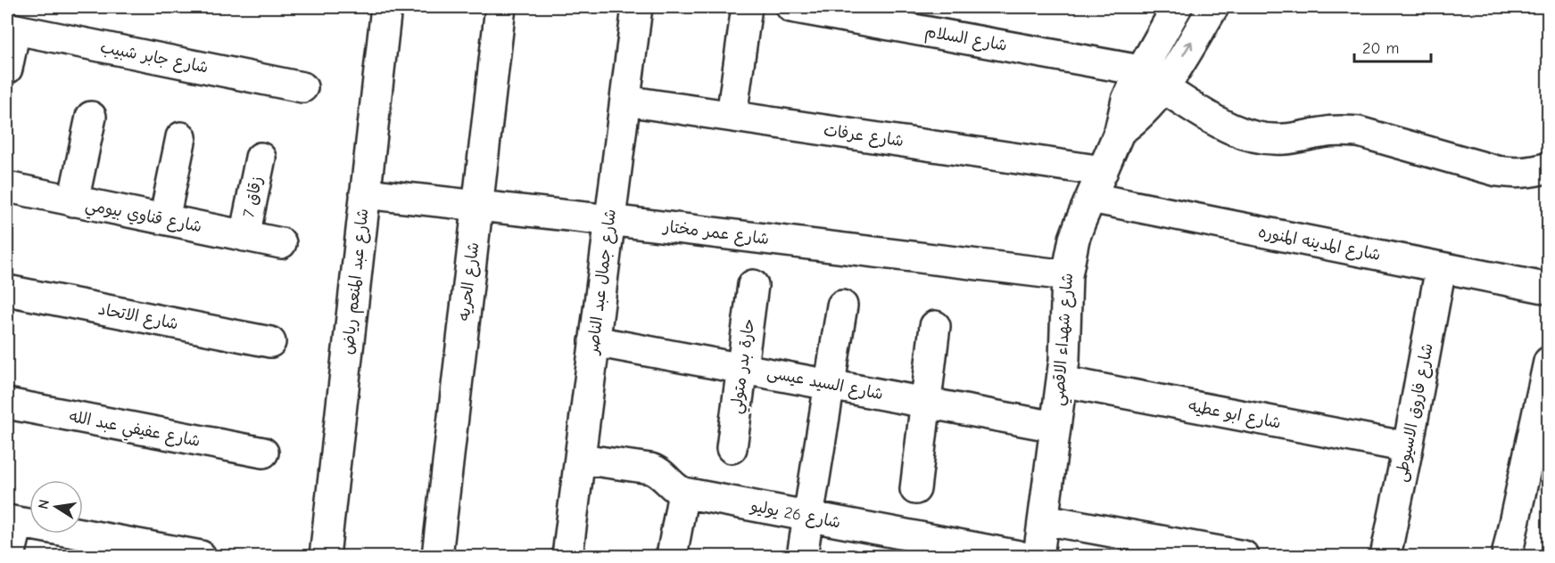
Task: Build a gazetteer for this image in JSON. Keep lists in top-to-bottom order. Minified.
{"streets":{"street":["شارع السلام","شارع جابر شبيب","شارع عرفات","زقاق 7","شارع قناوي بيومي","شارع عمر مختار","شارع المدينه المنوره","شارع عبد المنعم رياض","شارع الحريه","شارع جمال عبد الناصر","شارع الاتحاد","شارع شهداء الاقصي","حارة بدر متولي","شارع السيد عيسى","شارع فاروق الاسيوطى","شارع ابو عطيه","شارع عفيفي عبد الله","شارع 26 يوليو"]},"crossings":[["شارع السلام","شارع شهداء الاقصي"],["شارع عرفات","شارع جمال عبد الناصر"],["شارع عرفات","شارع شهداء الاقصي"],["زقاق 7","شارع قناوي بيومي"],["شارع عمر مختار","شارع عبد المنعم رياض"],["شارع عمر مختار","شارع الحريه"],["شارع عمر مختار","شارع جمال عبد الناصر"],["شارع عمر مختار","شارع شهداء الاقصي"],["شارع المدينه المنوره","شارع شهداء الاقصي"],["شارع المدينه المنوره","شارع فاروق الاسيوطى"],["شارع جمال عبد الناصر","شارع السيد عيسى"],["شارع شهداء الاقصي","شارع السيد عيسى"],["شارع شهداء الاقصي","شارع ابو عطيه"],["حارة بدر متولي","شارع السيد عيسى"],["شارع فاروق الاسيوطى","شارع ابو عطيه"]],"scale_bar":"20 m","north":"left"}
